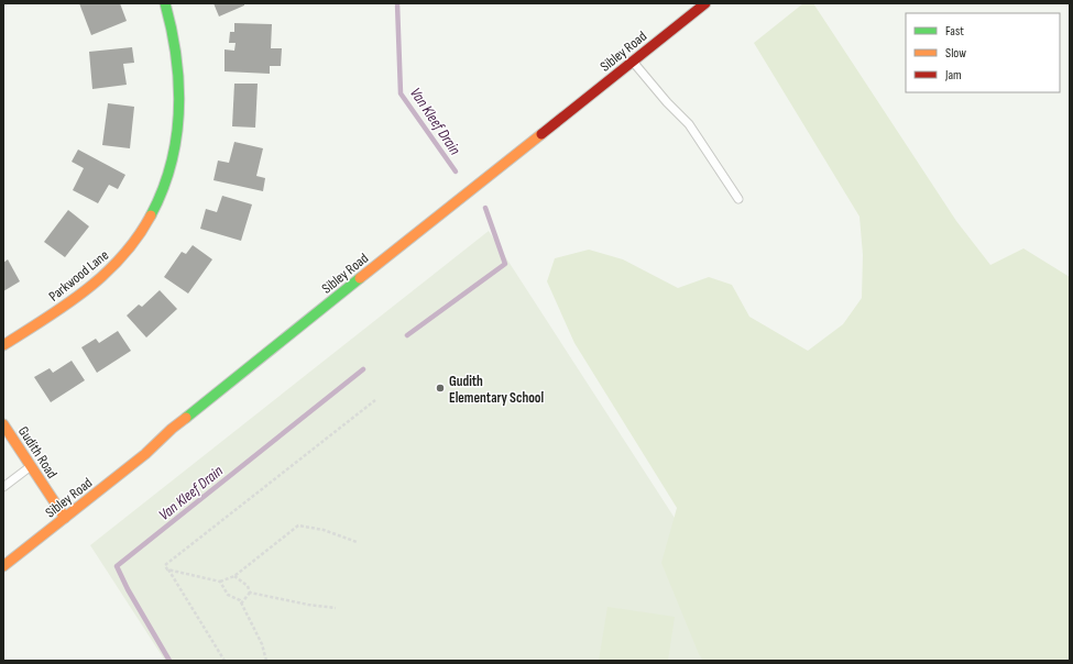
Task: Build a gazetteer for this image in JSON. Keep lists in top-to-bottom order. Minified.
{"streets":{"main road":["Sibley Road","Parkwood Lane","Gudith Road"]},"crossings":[["Sibley Road","Gudith Road"]],"water":["Van Kleef Drain"],"places":["Gudith Elementary School"],"legend":["Fast","Slow","Jam"]}
